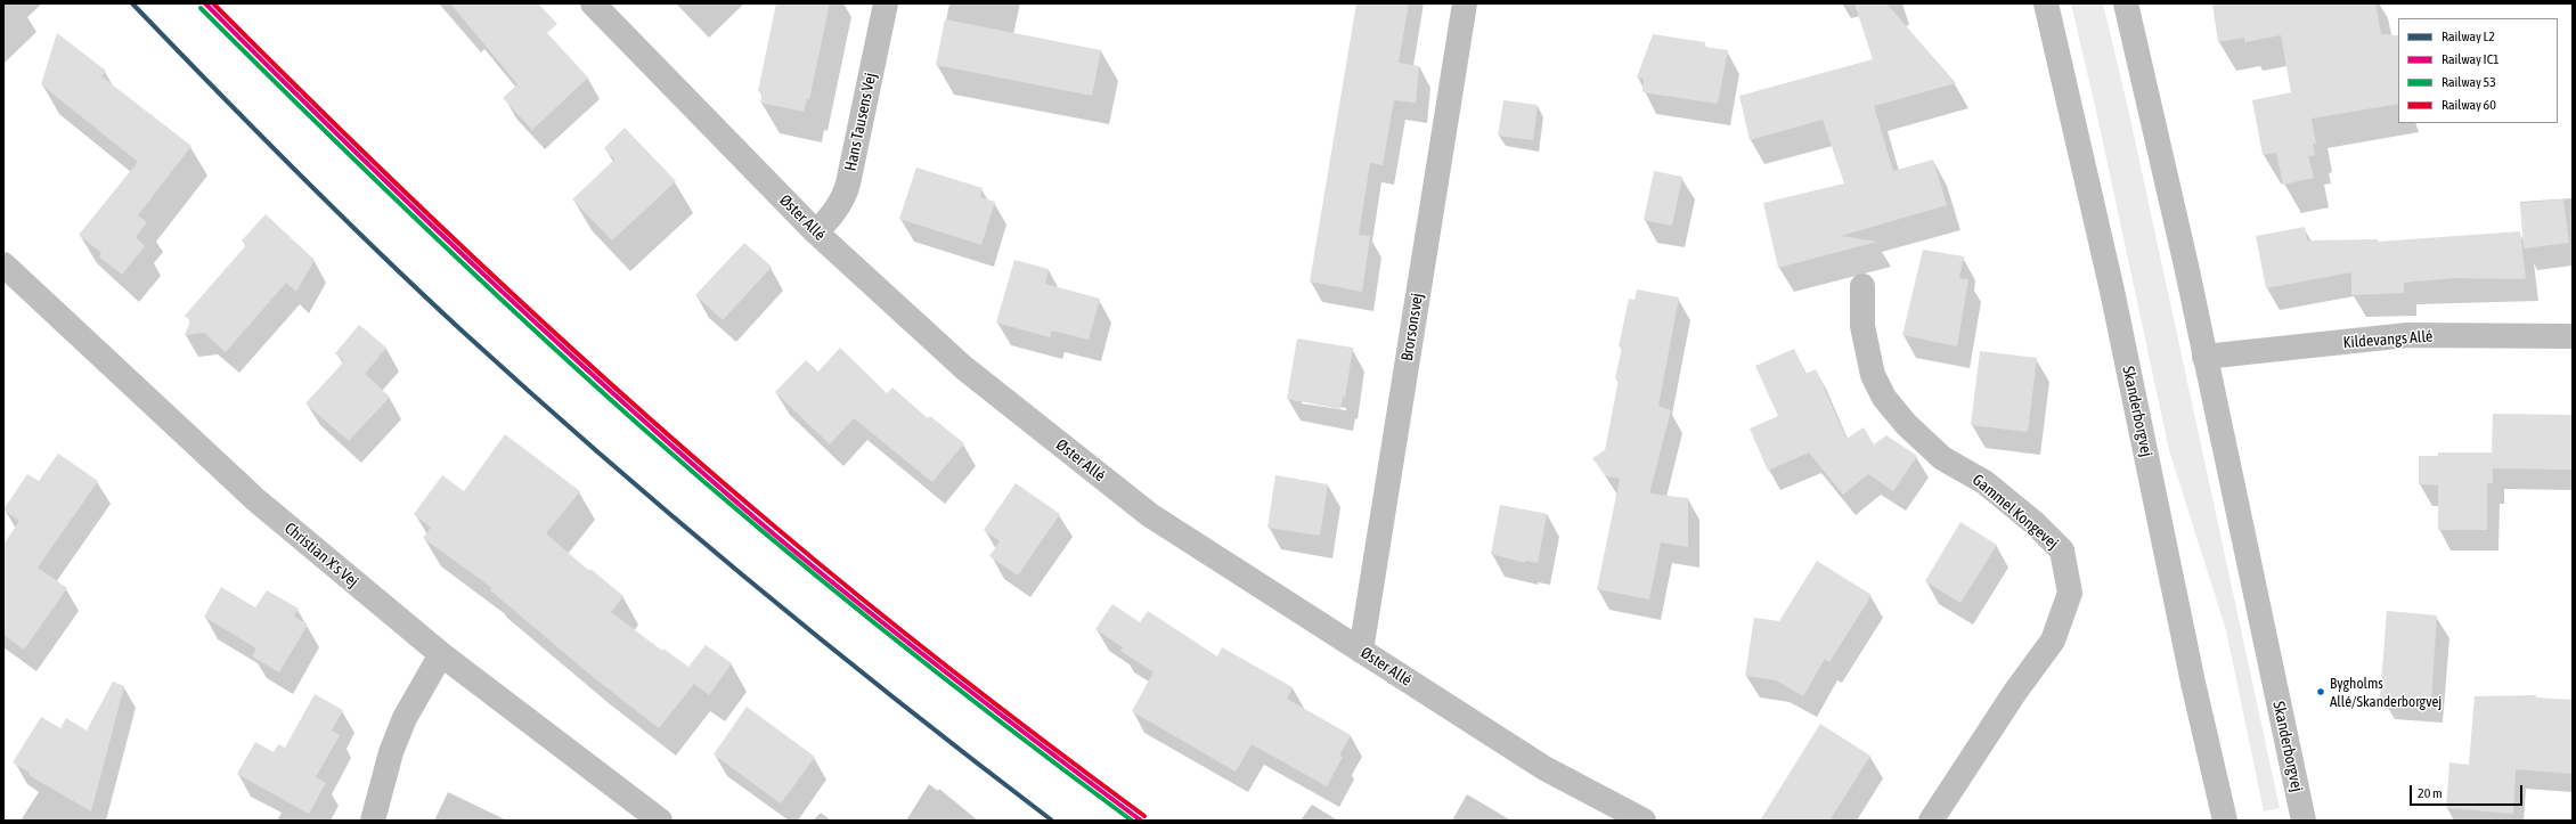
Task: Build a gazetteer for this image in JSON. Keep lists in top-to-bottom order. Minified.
{"streets":{"street":["Hans Tausens Vej","Øster Allé","Brorsonsvej","Kildevangs Allé","Skanderborgvej","Gammel Kongevej","Christian X's Vej"]},"crossings":[["Hans Tausens Vej","Øster Allé"],["Øster Allé","Brorsonsvej"],["Kildevangs Allé","Skanderborgvej"]],"places":["Bygholms Allé/Skanderborgvej"],"lines":["rail line L2","rail line IC1","rail line 60","rail line 53"],"legend":["Railway L2","Railway IC1","Railway 53","Railway 60"],"scale_bar":"20 m"}
